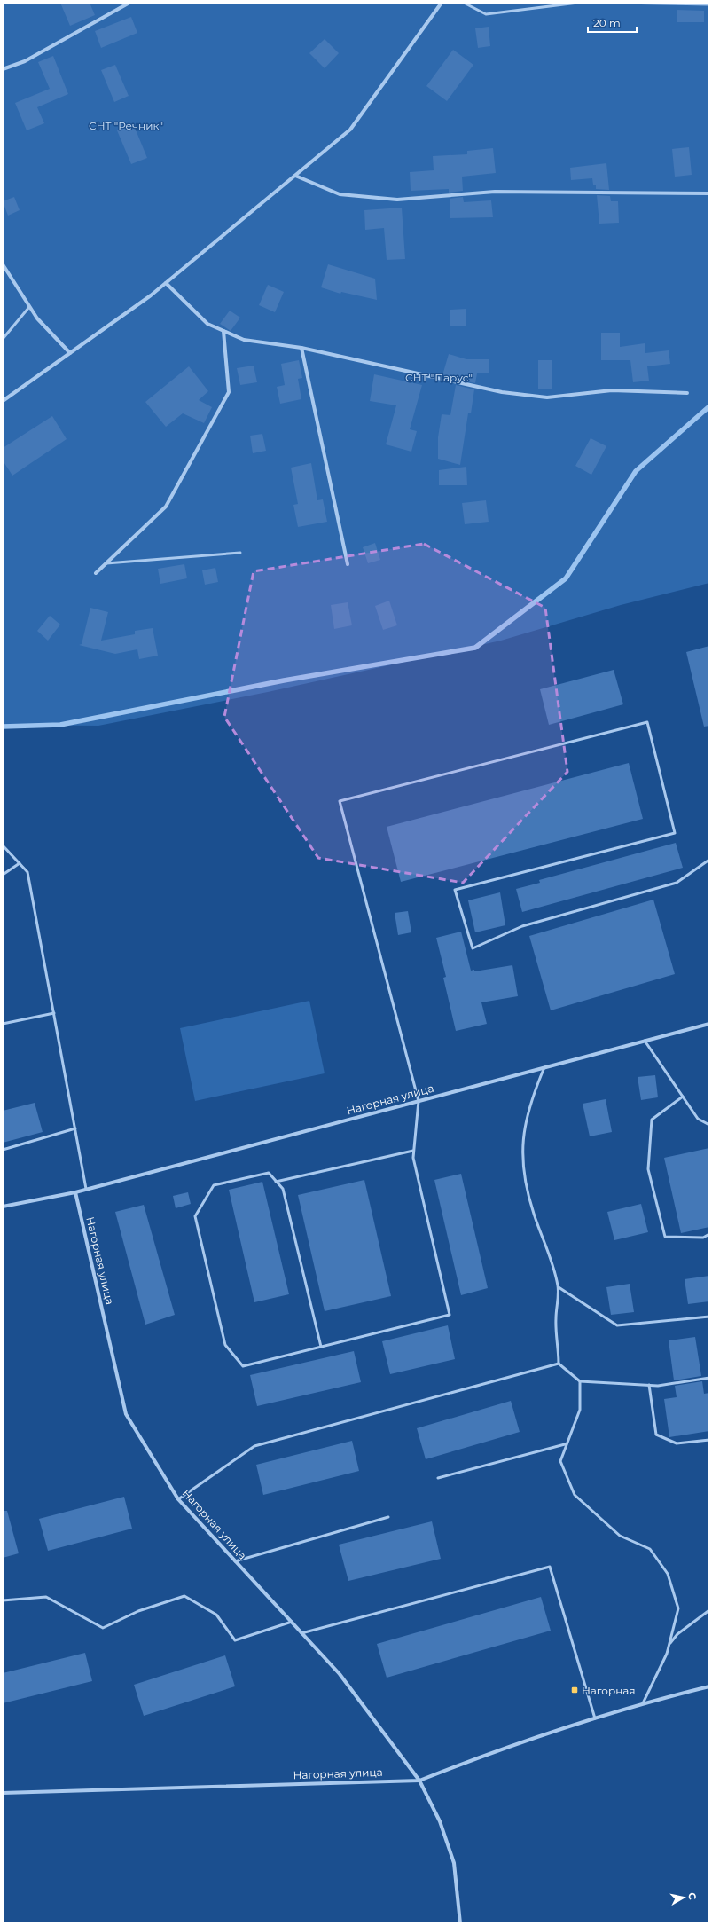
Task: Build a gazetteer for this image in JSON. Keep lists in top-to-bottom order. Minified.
{"streets":{"street":["Нагорная улица"]},"parks":["СНТ \"Речник\"","СНТ \"Парус\""],"places":{"transit":["Нагорная"]},"scale_bar":"20 m","north":"right"}
